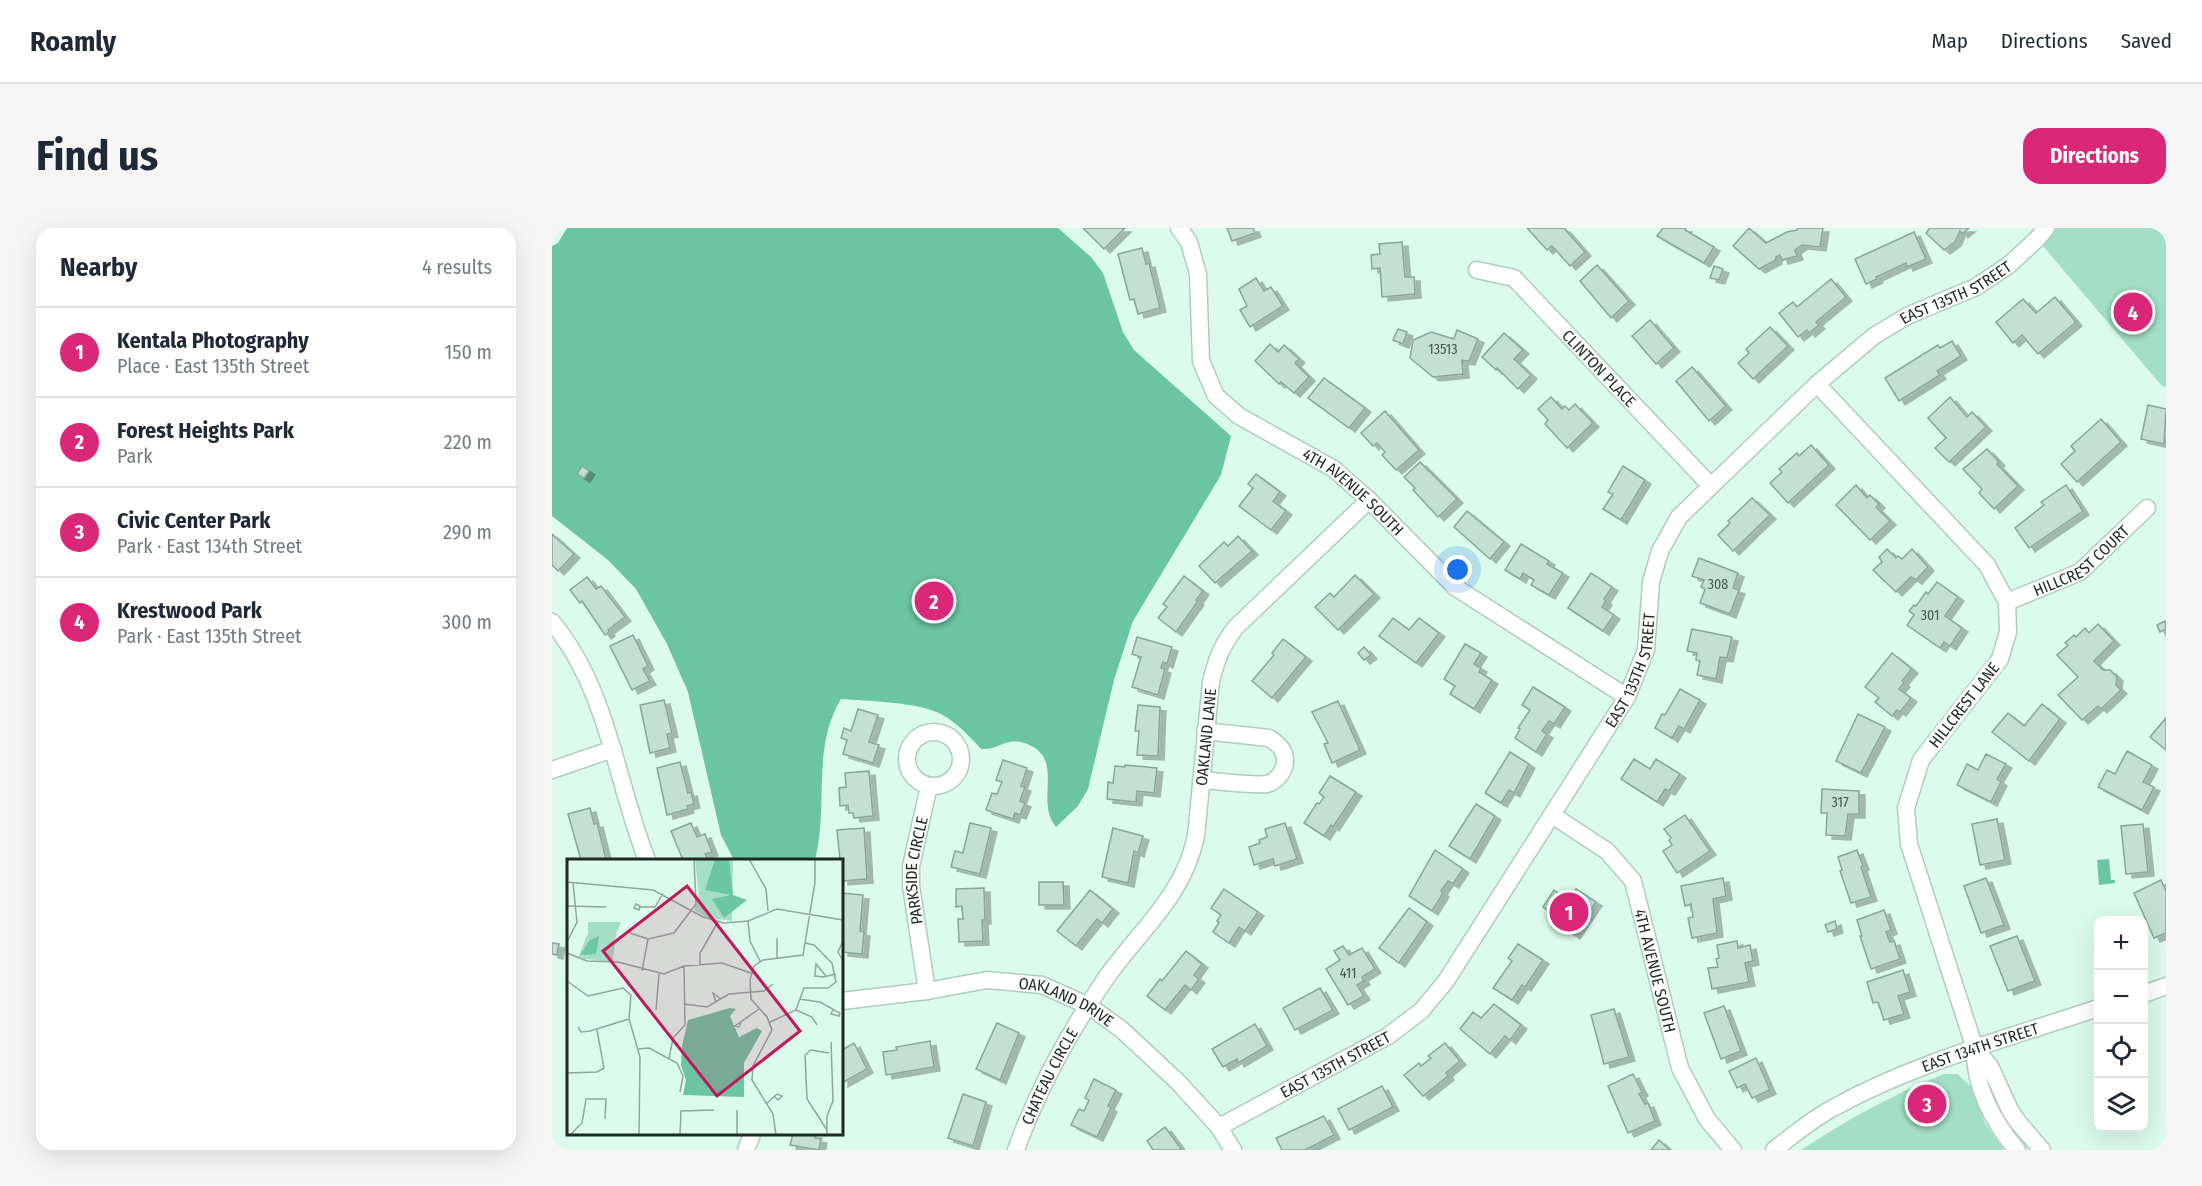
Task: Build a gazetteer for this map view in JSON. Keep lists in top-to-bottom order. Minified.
{"streets":{"street":["EAST 135TH STREET","CLINTON PLACE","4TH AVENUE SOUTH","HILLCREST COURT","HILLCREST LANE","OAKLAND LANE","PARKSIDE CIRCLE","OAKLAND DRIVE","EAST 134TH STREET","CHATEAU CIRCLE"]},"crossings":[["EAST 135TH STREET","CLINTON PLACE"],["EAST 135TH STREET","4TH AVENUE SOUTH"],["EAST 135TH STREET","HILLCREST LANE"],["EAST 135TH STREET","OAKLAND DRIVE"],["4TH AVENUE SOUTH","OAKLAND LANE"],["HILLCREST COURT","HILLCREST LANE"],["HILLCREST LANE","EAST 134TH STREET"],["OAKLAND LANE","OAKLAND DRIVE"],["OAKLAND LANE","CHATEAU CIRCLE"],["PARKSIDE CIRCLE","OAKLAND DRIVE"],["OAKLAND DRIVE","CHATEAU CIRCLE"]],"house_numbers":["13513","308","301","317","411"],"page":{"header":"Roamly","nav":["Map","Directions","Saved"],"buttons":"Directions","title":"Find us","heading":["Nearby","4 results"],"pins":["4","2","1","3"],"list":[{"mark":"1","name":"Kentala Photography","note":"Place · East 135th Street","value":"150 m"},{"mark":"2","name":"Forest Heights Park","note":"Park","value":"220 m"},{"mark":"3","name":"Civic Center Park","note":"Park · East 134th Street","value":"290 m"},{"mark":"4","name":"Krestwood Park","note":"Park · East 135th Street","value":"300 m"}],"map_buttons":["+","−"]}}
